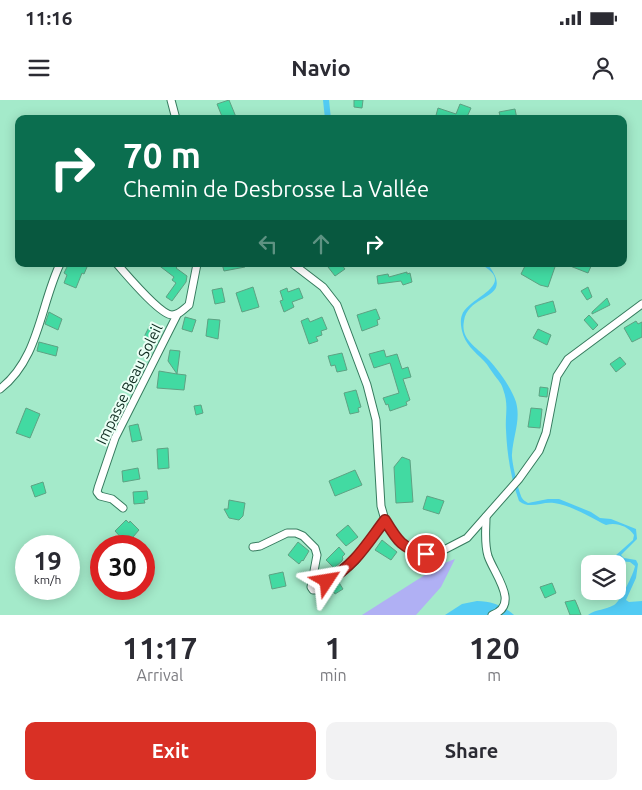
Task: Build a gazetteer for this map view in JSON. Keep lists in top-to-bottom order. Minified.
{"streets":{"street":["Impasse Beau Soleil"]},"page":{"status":"11:16","header":"Navio","turn":["70 m","Chemin de Desbrosse La Vallée"],"speed":"19 km/h","limit":"30","eta":["11:17","Arrival","1","min","120","m"],"buttons":["Exit","Share"]}}
